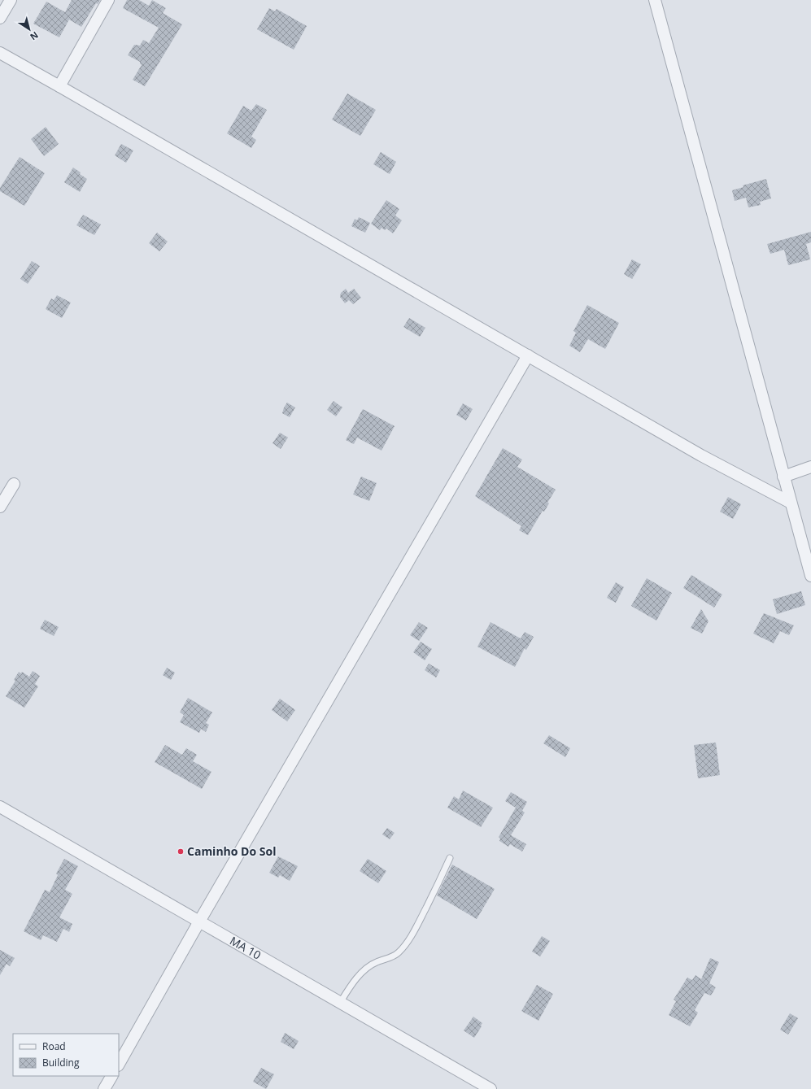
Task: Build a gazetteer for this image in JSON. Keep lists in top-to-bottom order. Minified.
{"streets":{"street":["MA 10"]},"places":["Caminho Do Sol"],"legend":["Road","Building"],"north":"bottom right"}
